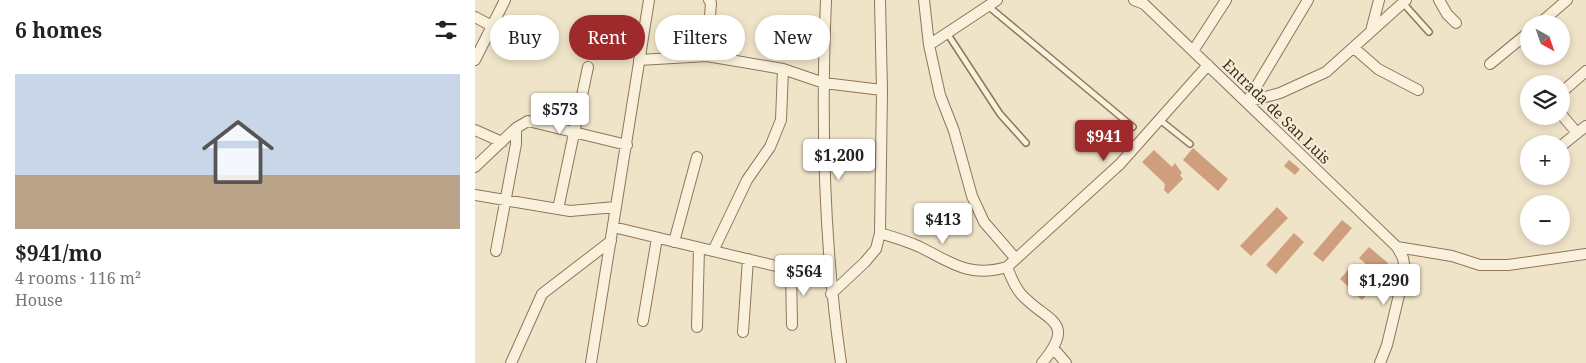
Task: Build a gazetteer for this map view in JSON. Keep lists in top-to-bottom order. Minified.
{"streets":{"street":["Entrada de San Luis"]},"north":"bottom right","page":{"heading":"6 homes","map_buttons":["+","−"],"chip":["Buy","Rent","Filters","New"],"list":[{"name":"$941/mo","note":"4 rooms · 116 m² · House"}],"price":["$573","$941","$1,200","$413","$564","$1,290"]}}
